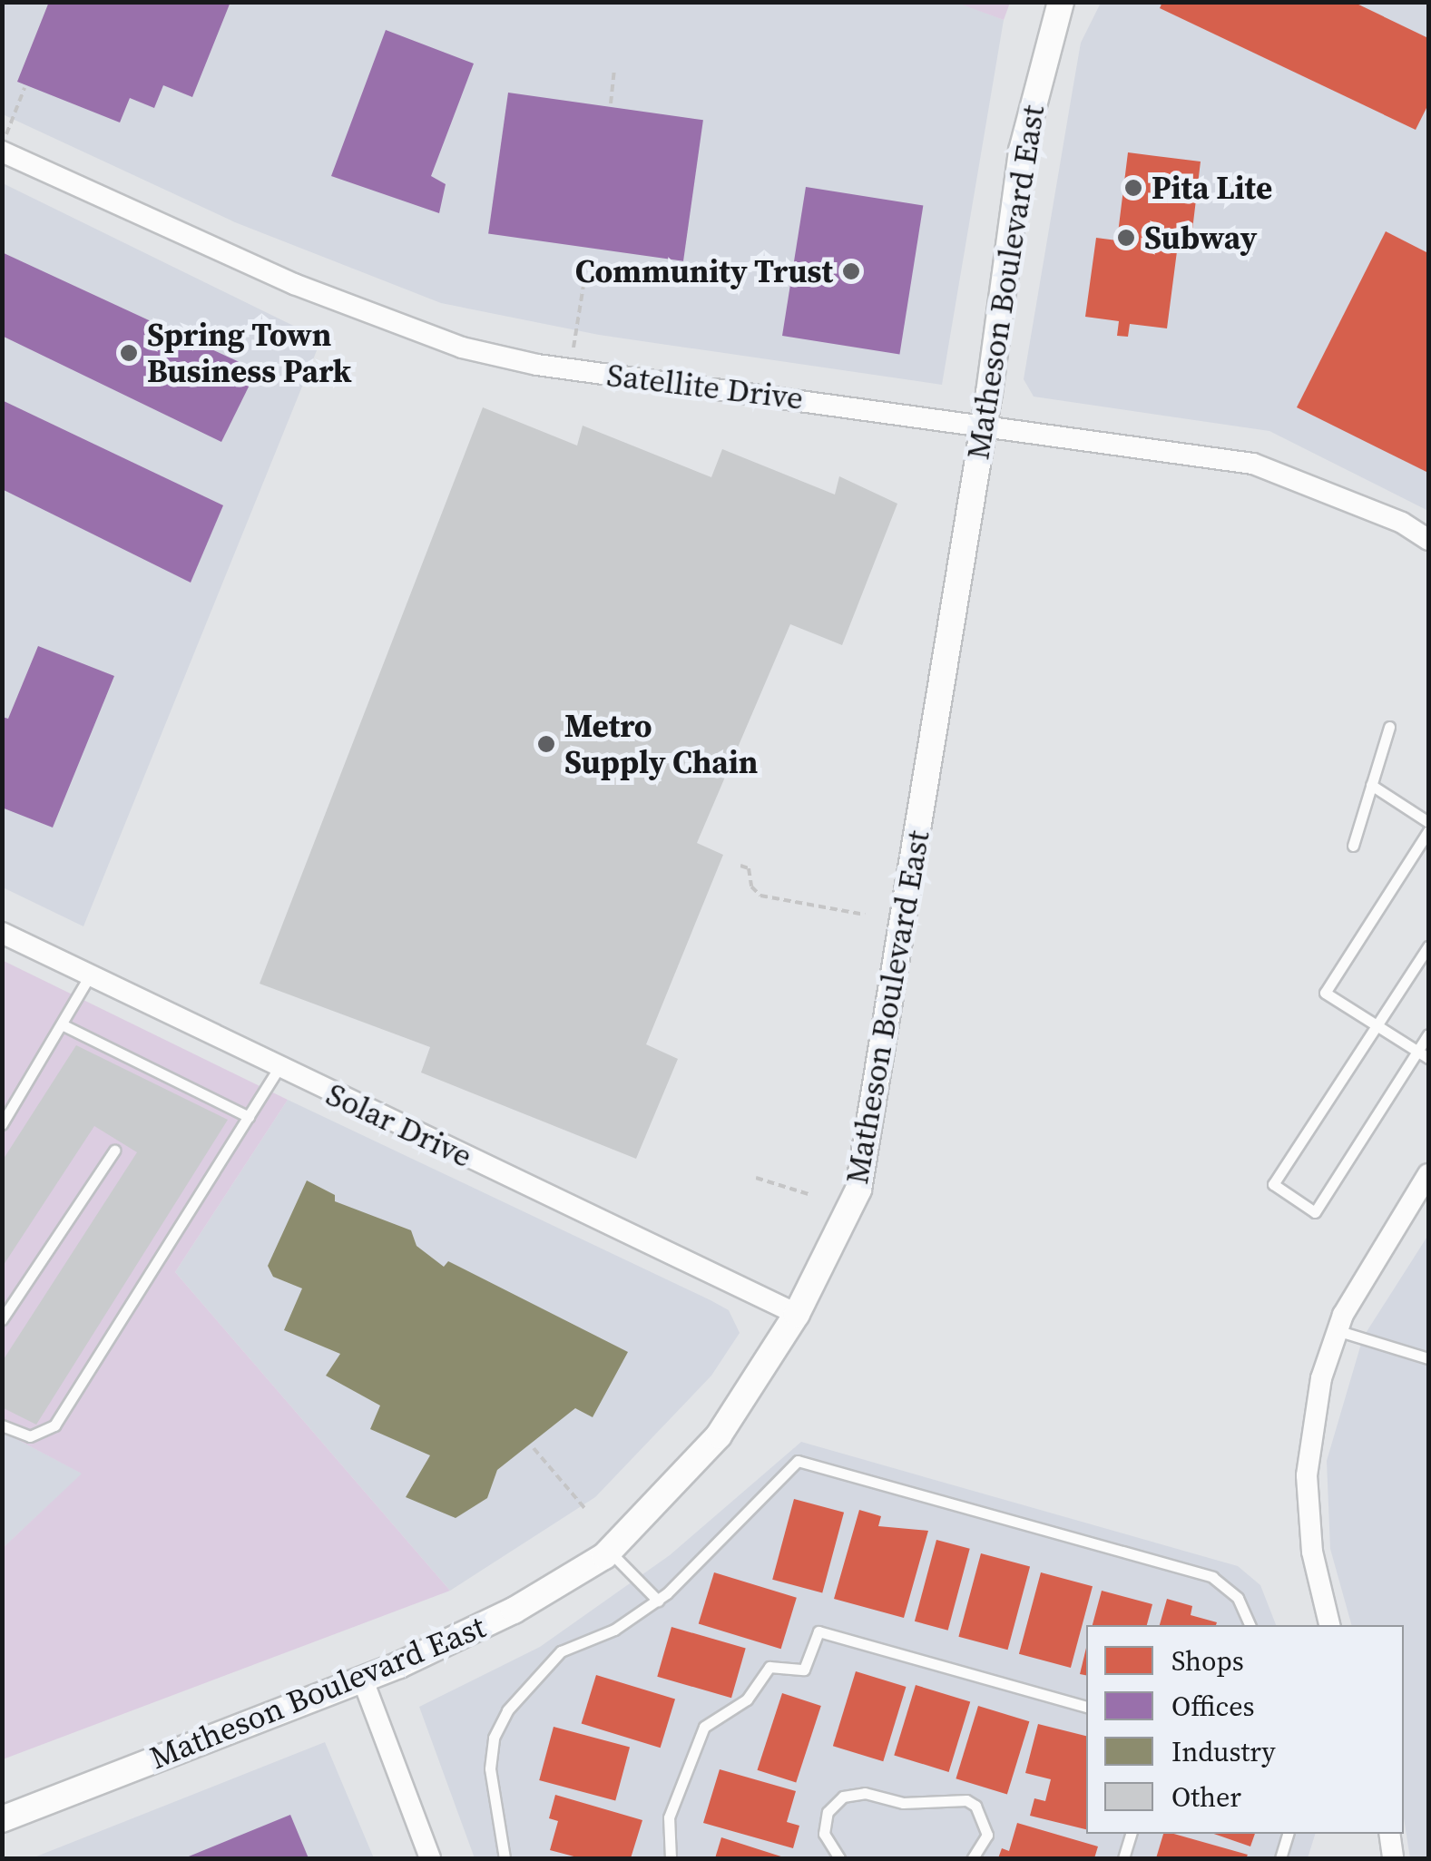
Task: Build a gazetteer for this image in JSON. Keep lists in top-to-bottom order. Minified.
{"streets":{"street":["Matheson Boulevard East","Satellite Drive","Solar Drive"]},"crossings":[["Matheson Boulevard East","Satellite Drive"],["Matheson Boulevard East","Solar Drive"]],"places":["Pita Lite","Subway","Community Trust","Spring Town Business Park","Metro Supply Chain"],"legend":["Shops","Offices","Industry","Other"]}
